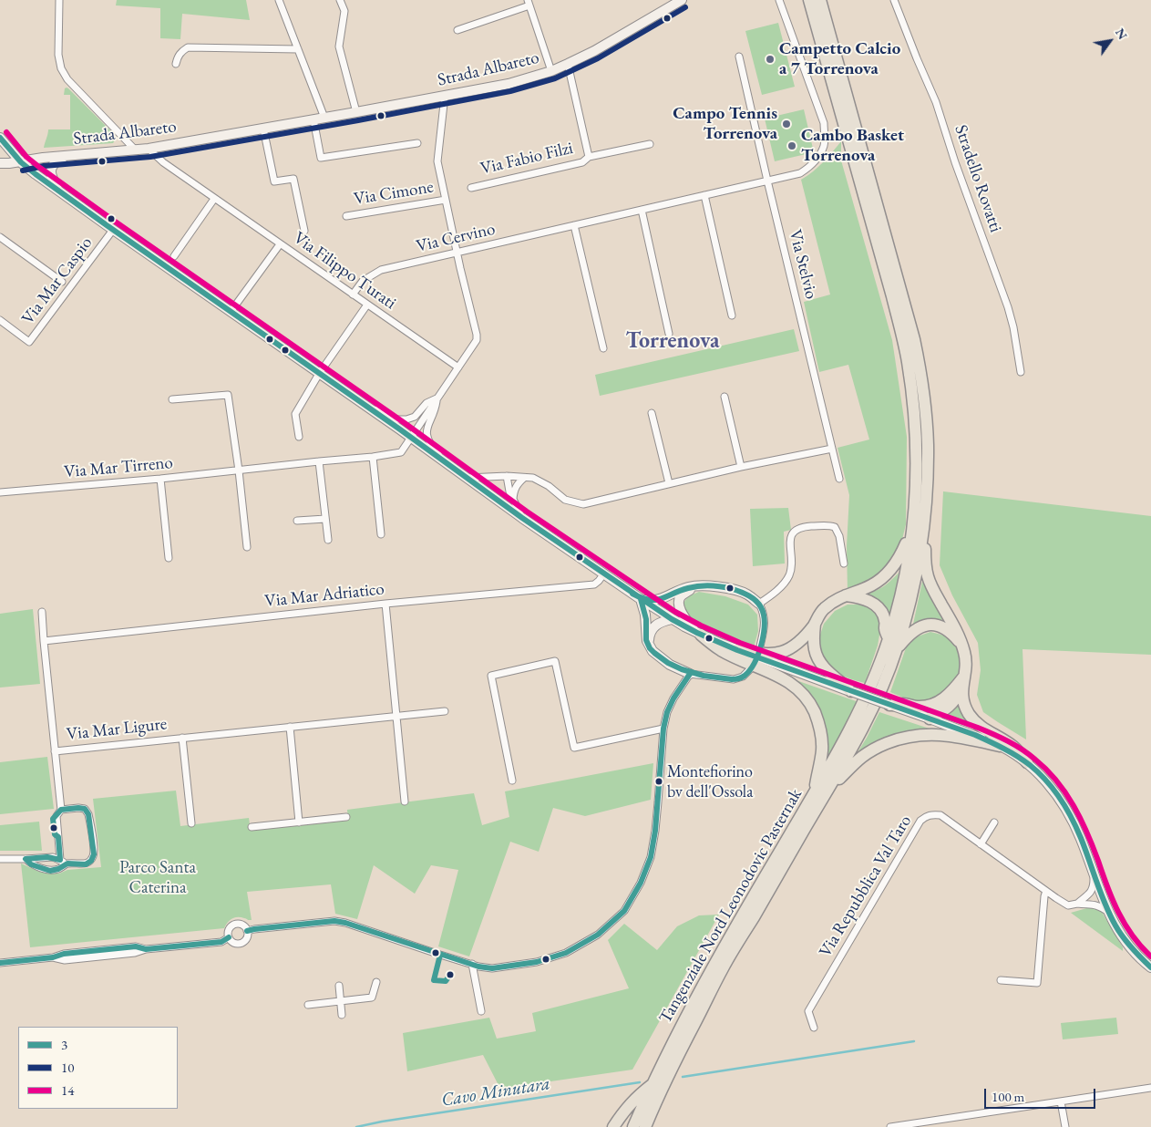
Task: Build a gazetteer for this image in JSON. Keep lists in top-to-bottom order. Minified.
{"streets":{"highway":["Tangenziale Nord Leonodovic Pasternak"],"main road":["Strada Albareto"],"street":["Via Fabio Filzi","Stradello Rovatti","Via Cimone","Via Cervino","Via Stelvio","Via Filippo Turati","Via Mar Caspio","Via Mar Tirreno","Via Mar Adriatico","Via Mar Ligure","Via Repubblica Val Taro"]},"crossings":[["Strada Albareto","Via Fabio Filzi"],["Strada Albareto","Via Cimone"],["Strada Albareto","Via Filippo Turati"],["Via Cimone","Via Cervino"],["Via Cimone","Via Filippo Turati"],["Via Cimone","Via Mar Tirreno"],["Via Cervino","Via Stelvio"],["Via Cervino","Via Filippo Turati"]],"districts":["Torrenova"],"water":["Cavo Minutara"],"parks":["Parco Santa Caterina"],"places":["Campetto Calcio a 7 Torrenova","Campo Tennis Torrenova","Cambo Basket Torrenova","Montefiorino bv dell'Ossola"],"lines":["transit line 10","transit line 14","transit line 3"],"legend":["3","10","14"],"scale_bar":"100 m","north":"top right"}
